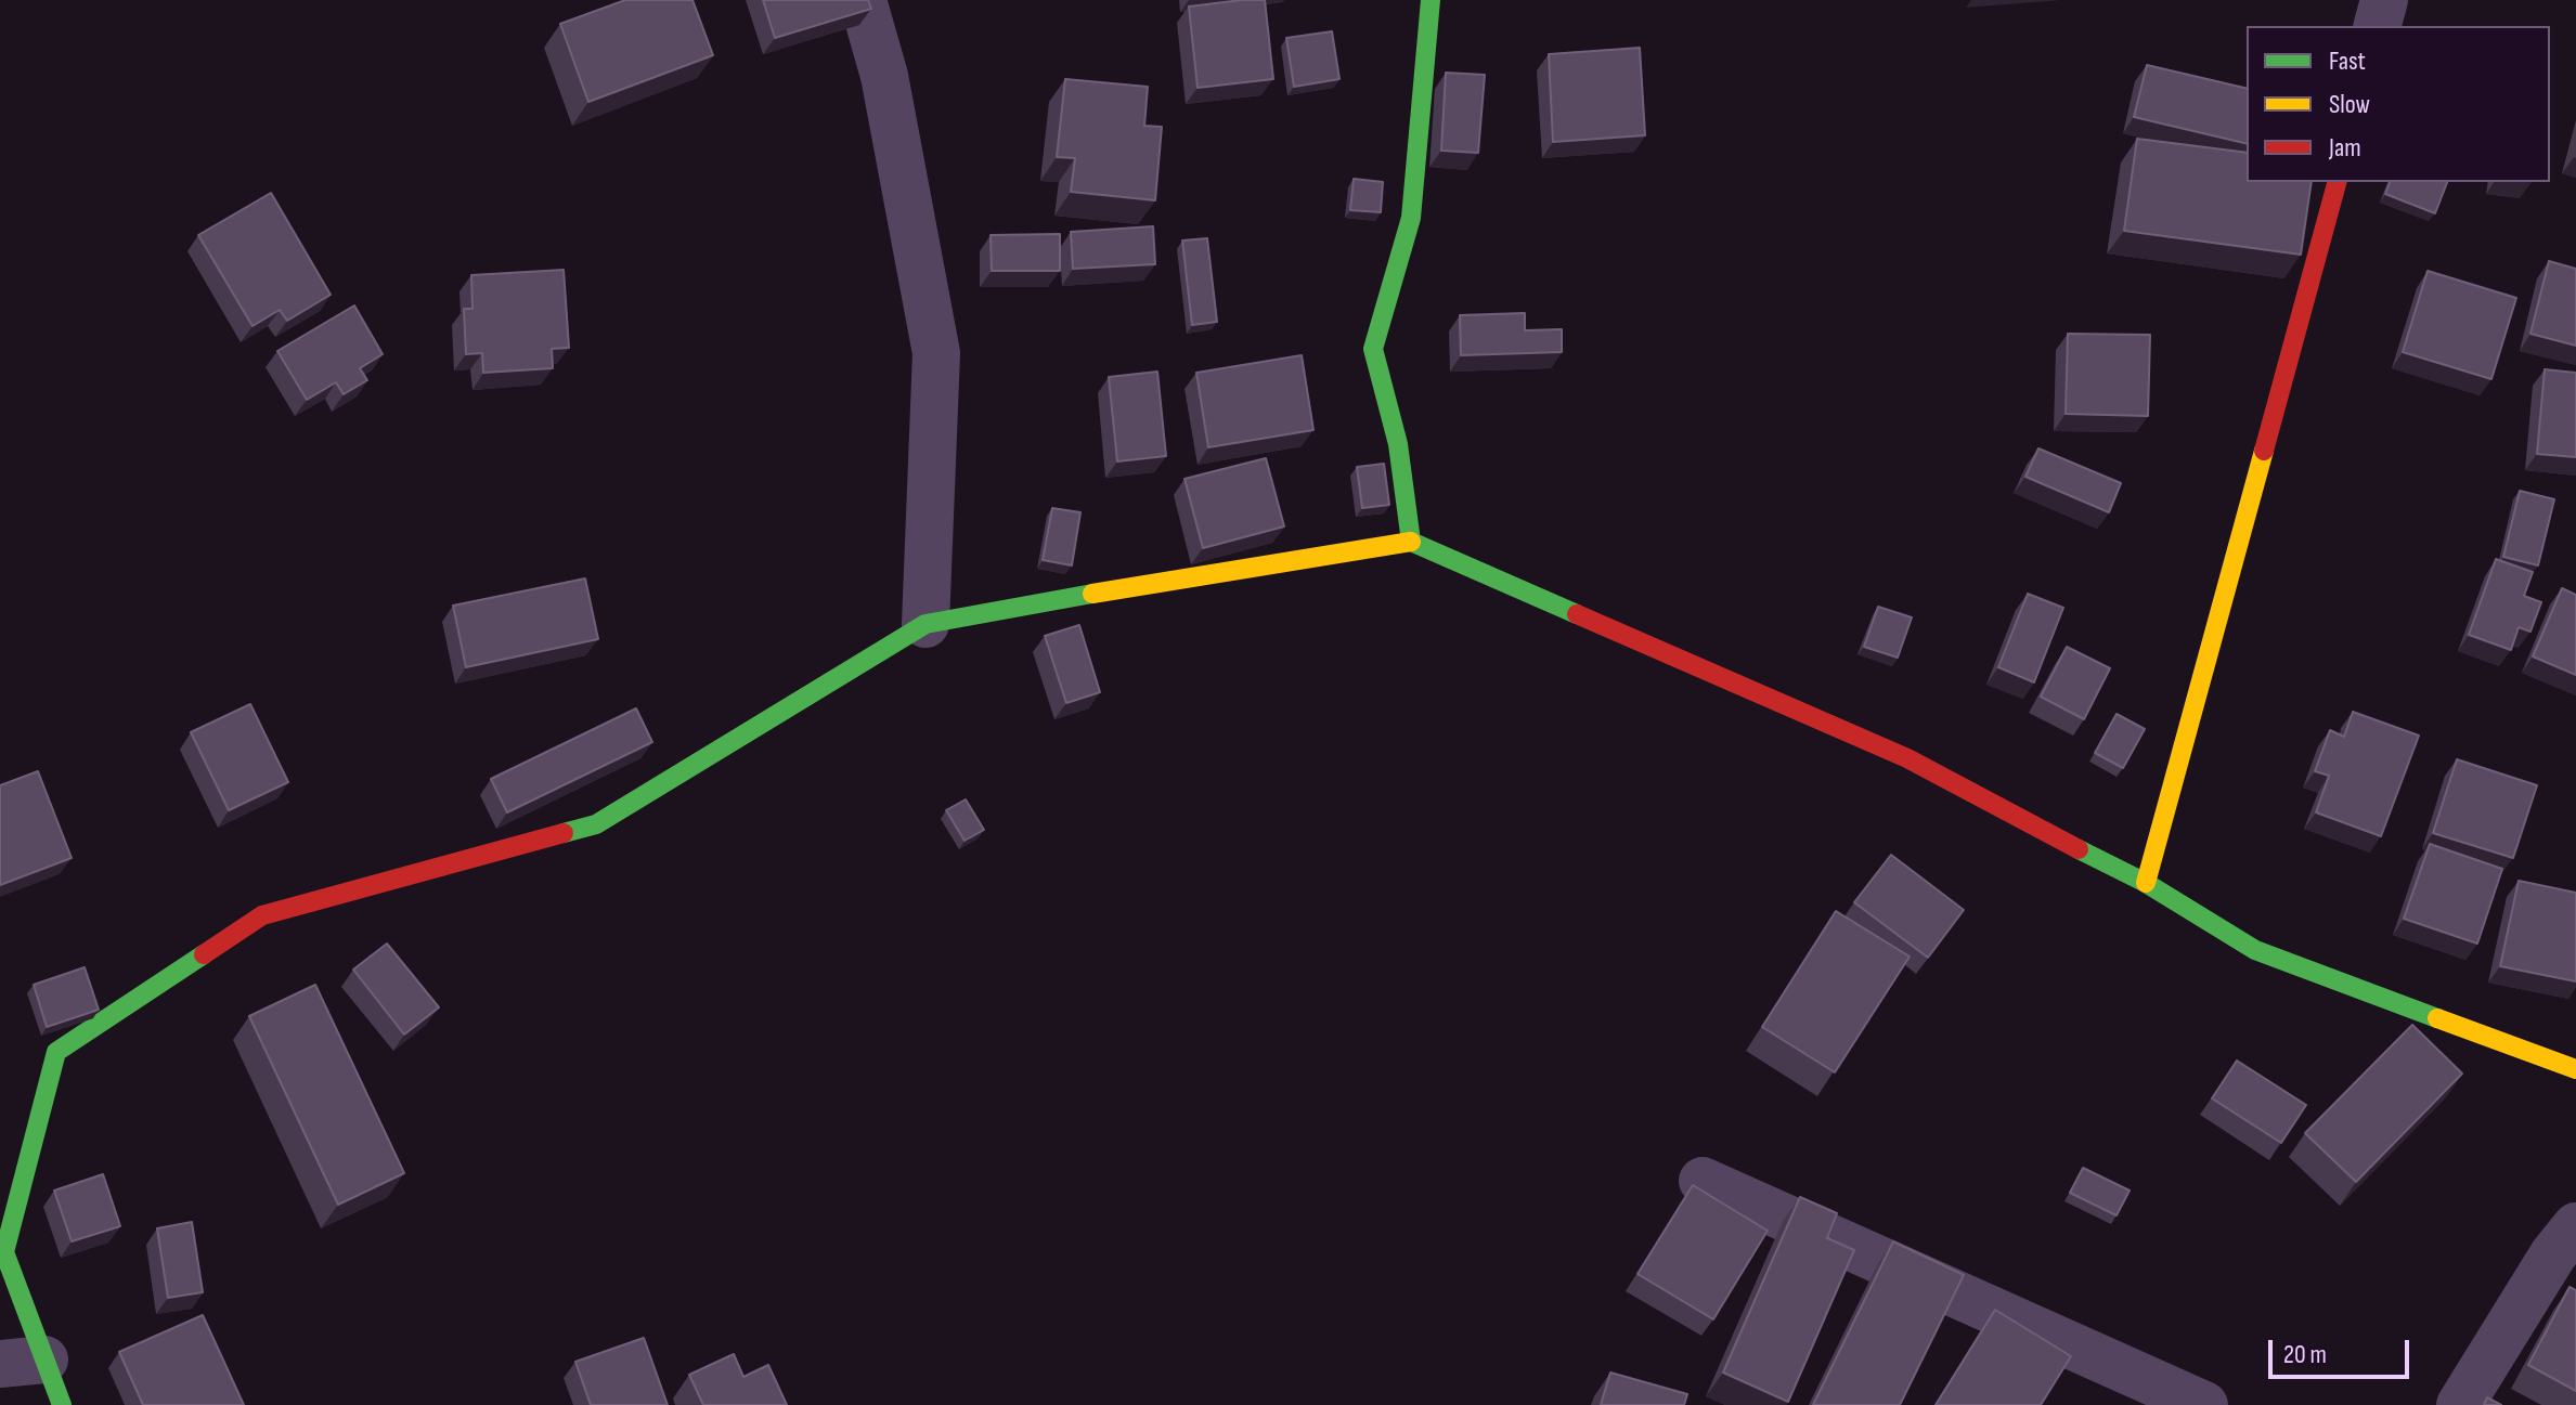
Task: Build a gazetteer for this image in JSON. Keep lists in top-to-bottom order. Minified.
{"legend":["Fast","Slow","Jam"],"scale_bar":"20 m"}
